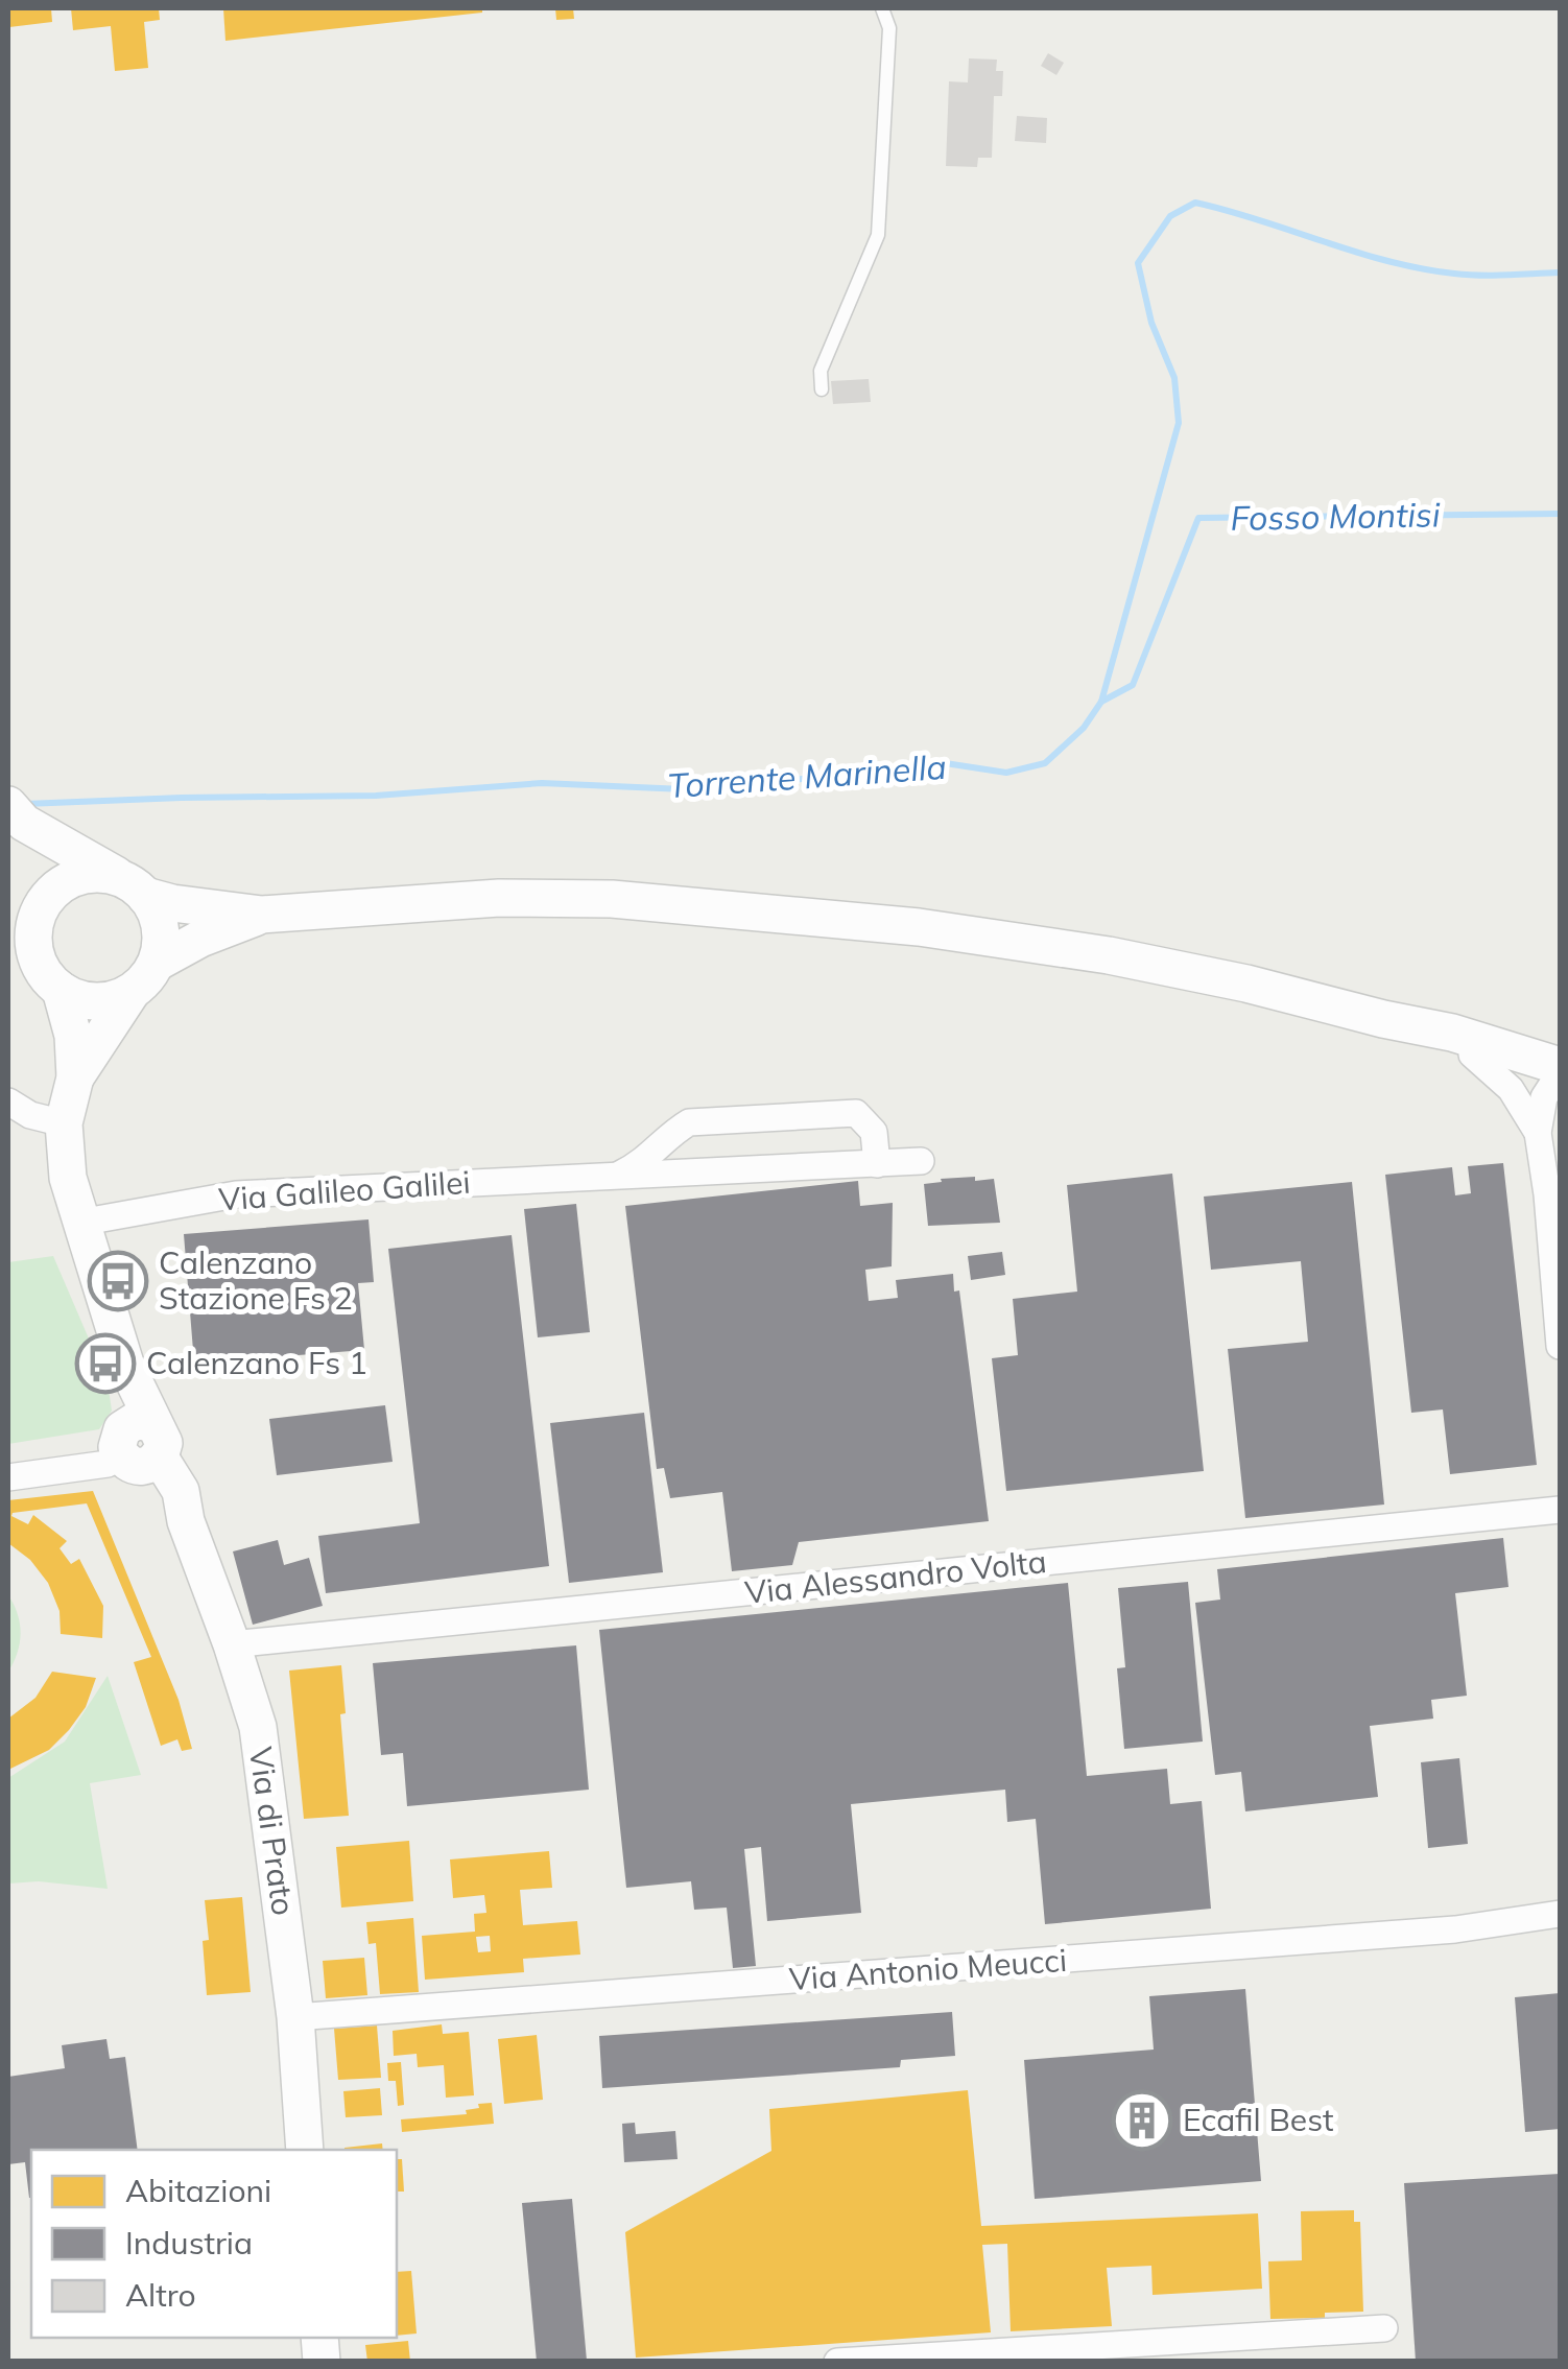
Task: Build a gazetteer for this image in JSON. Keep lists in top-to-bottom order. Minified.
{"streets":{"main road":["Via di Prato"],"street":["Via Galileo Galilei","Via Alessandro Volta","Via Antonio Meucci"]},"crossings":[["Via Galileo Galilei","Via di Prato"],["Via Alessandro Volta","Via di Prato"],["Via di Prato","Via Antonio Meucci"]],"water":["Fosso Montisi","Torrente Marinella"],"places":{"bus stop":["Calenzano Stazione Fs 2","Calenzano Fs 1"],"building":["Ecafil Best"]},"legend":["Abitazioni","Industria","Altro"]}
